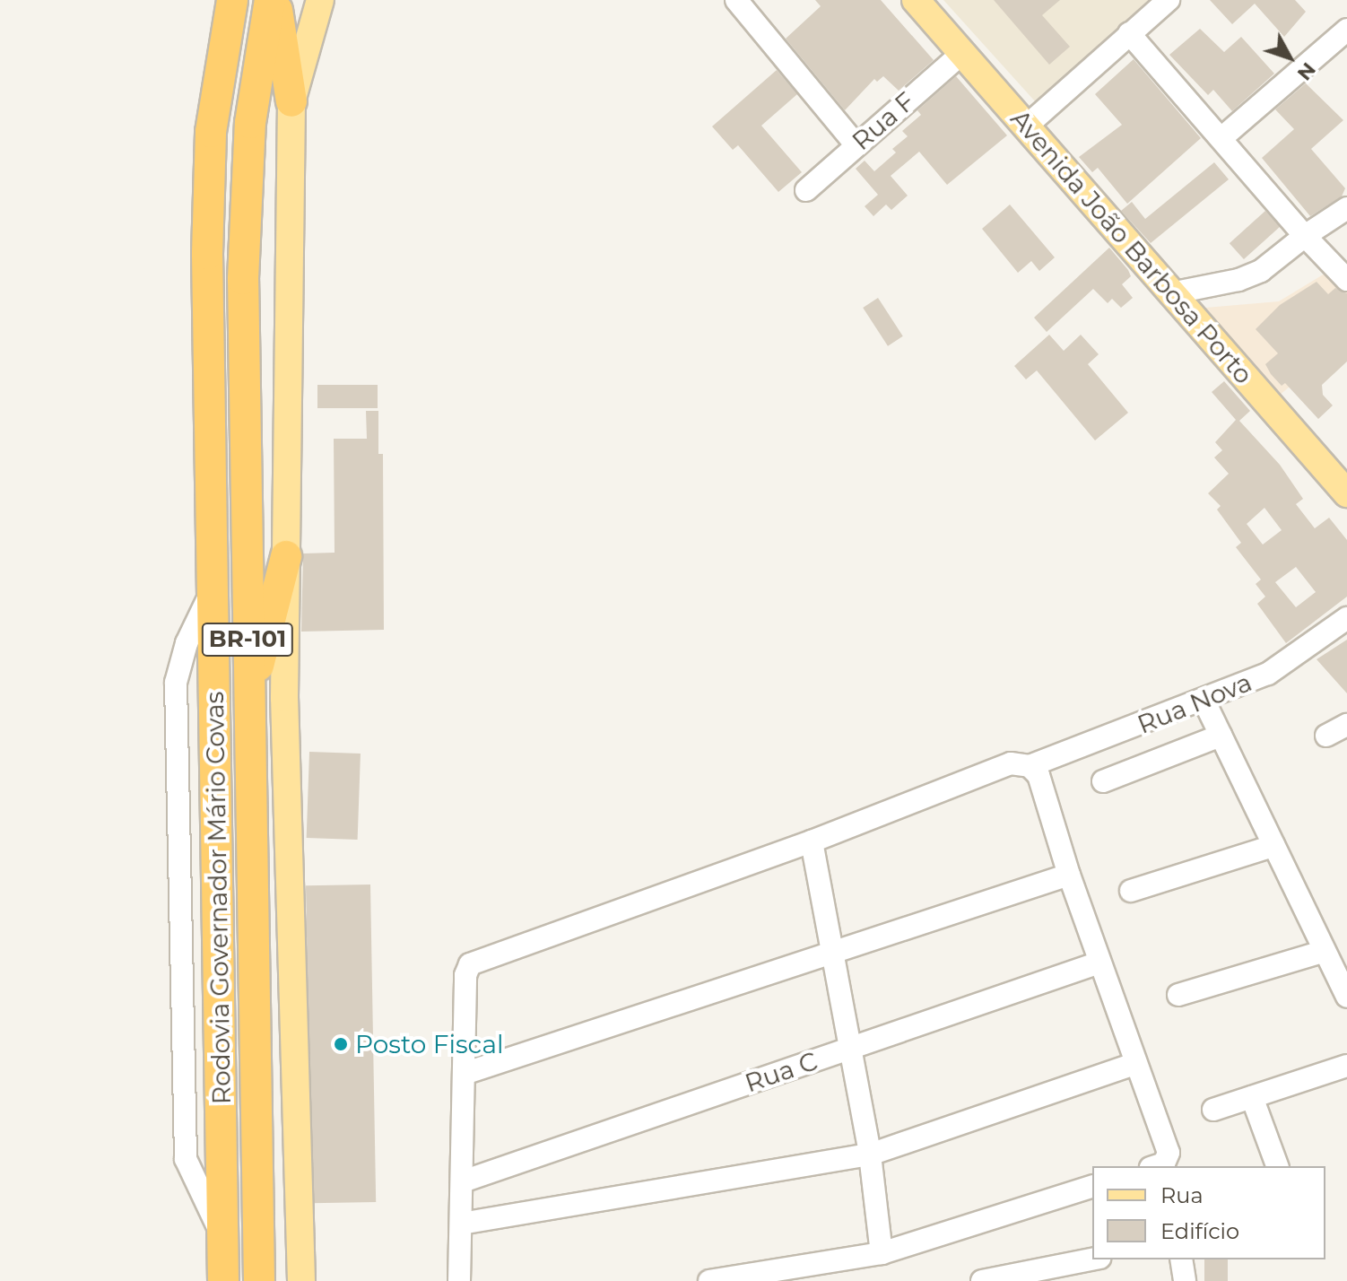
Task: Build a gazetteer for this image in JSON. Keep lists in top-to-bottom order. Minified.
{"streets":{"highway":["BR-101","Rodovia Governador Mário Covas"],"main road":["Avenida João Barbosa Porto"],"street":["Rua F","Rua Nova","Rua C"]},"crossings":[["Rua F","Avenida João Barbosa Porto"],["Rua Nova","Rua C"]],"places":["Posto Fiscal"],"legend":["Rua","Edifício"],"north":"bottom right"}
